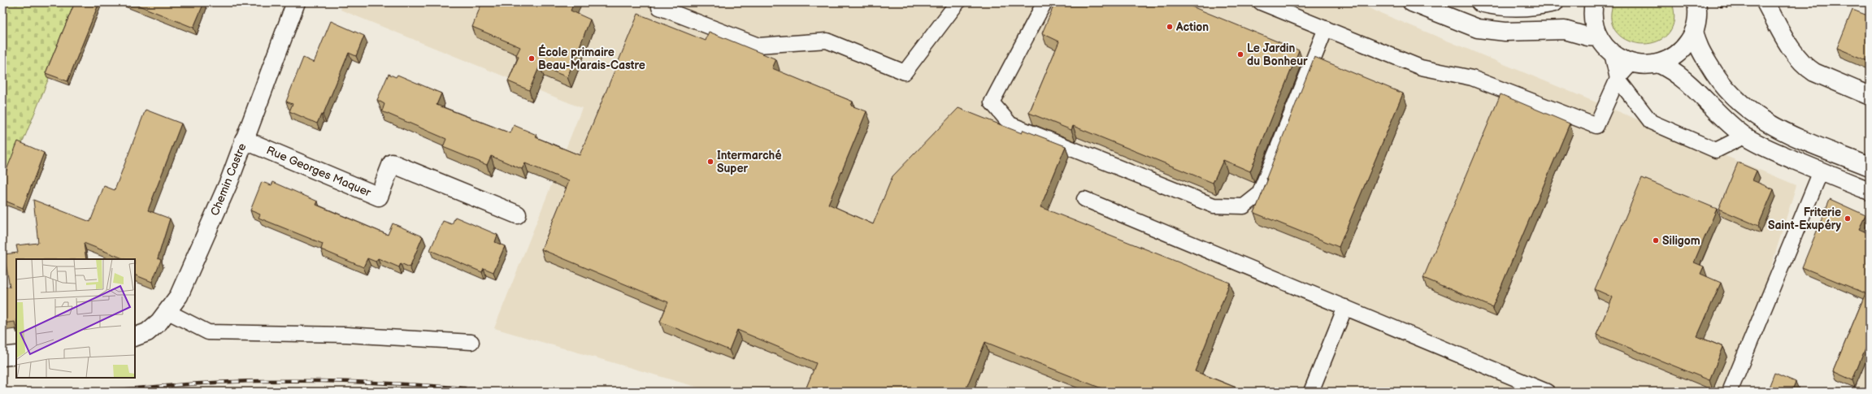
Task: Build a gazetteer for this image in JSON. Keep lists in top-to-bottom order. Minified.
{"streets":{"main road":["Rue Georges Maquer","Chemin Castre"]},"crossings":[["Rue Georges Maquer","Chemin Castre"]],"places":["Action","Le Jardin du Bonheur","École primaire Beau-Marais-Castre","Intermarché Super","Friterie Saint-Exupéry","Siligom"]}
